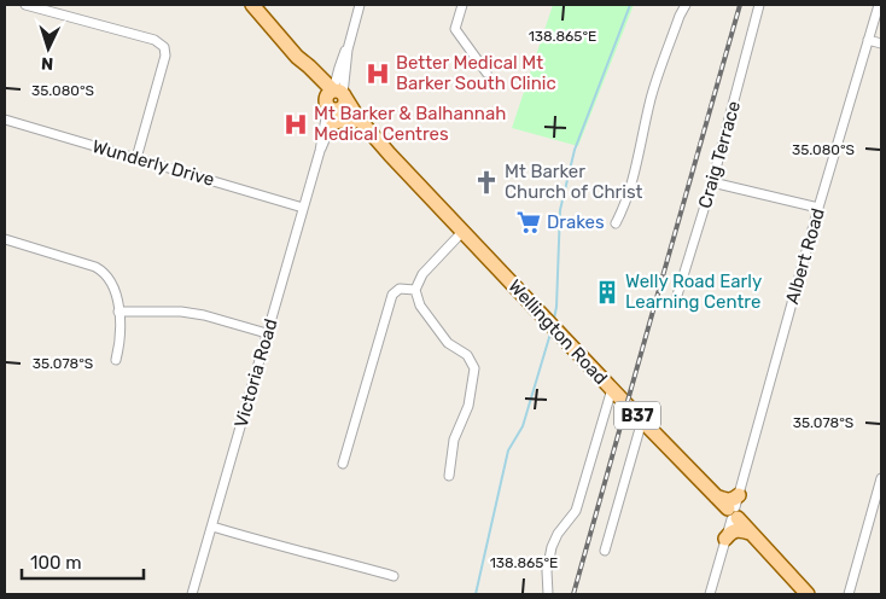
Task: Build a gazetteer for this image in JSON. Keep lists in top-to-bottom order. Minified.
{"streets":{"main road":["Wellington Road","B37"],"street":["Craig Terrace","Wunderly Drive","Albert Road","Victoria Road"]},"crossings":[["Wunderly Drive","Victoria Road"],["Albert Road","Wellington Road"],["Wellington Road","Victoria Road"]],"places":{"hospital":["Better Medical Mt Barker South Clinic","Mt Barker & Balhannah Medical Centres"],"church":["Mt Barker Church of Christ"],"supermarket":["Drakes"],"building":["Welly Road Early Learning Centre"]},"scale_bar":"100 m","north":"bottom","coordinates":["138.865°E","35.080°S","35.078°S"]}
